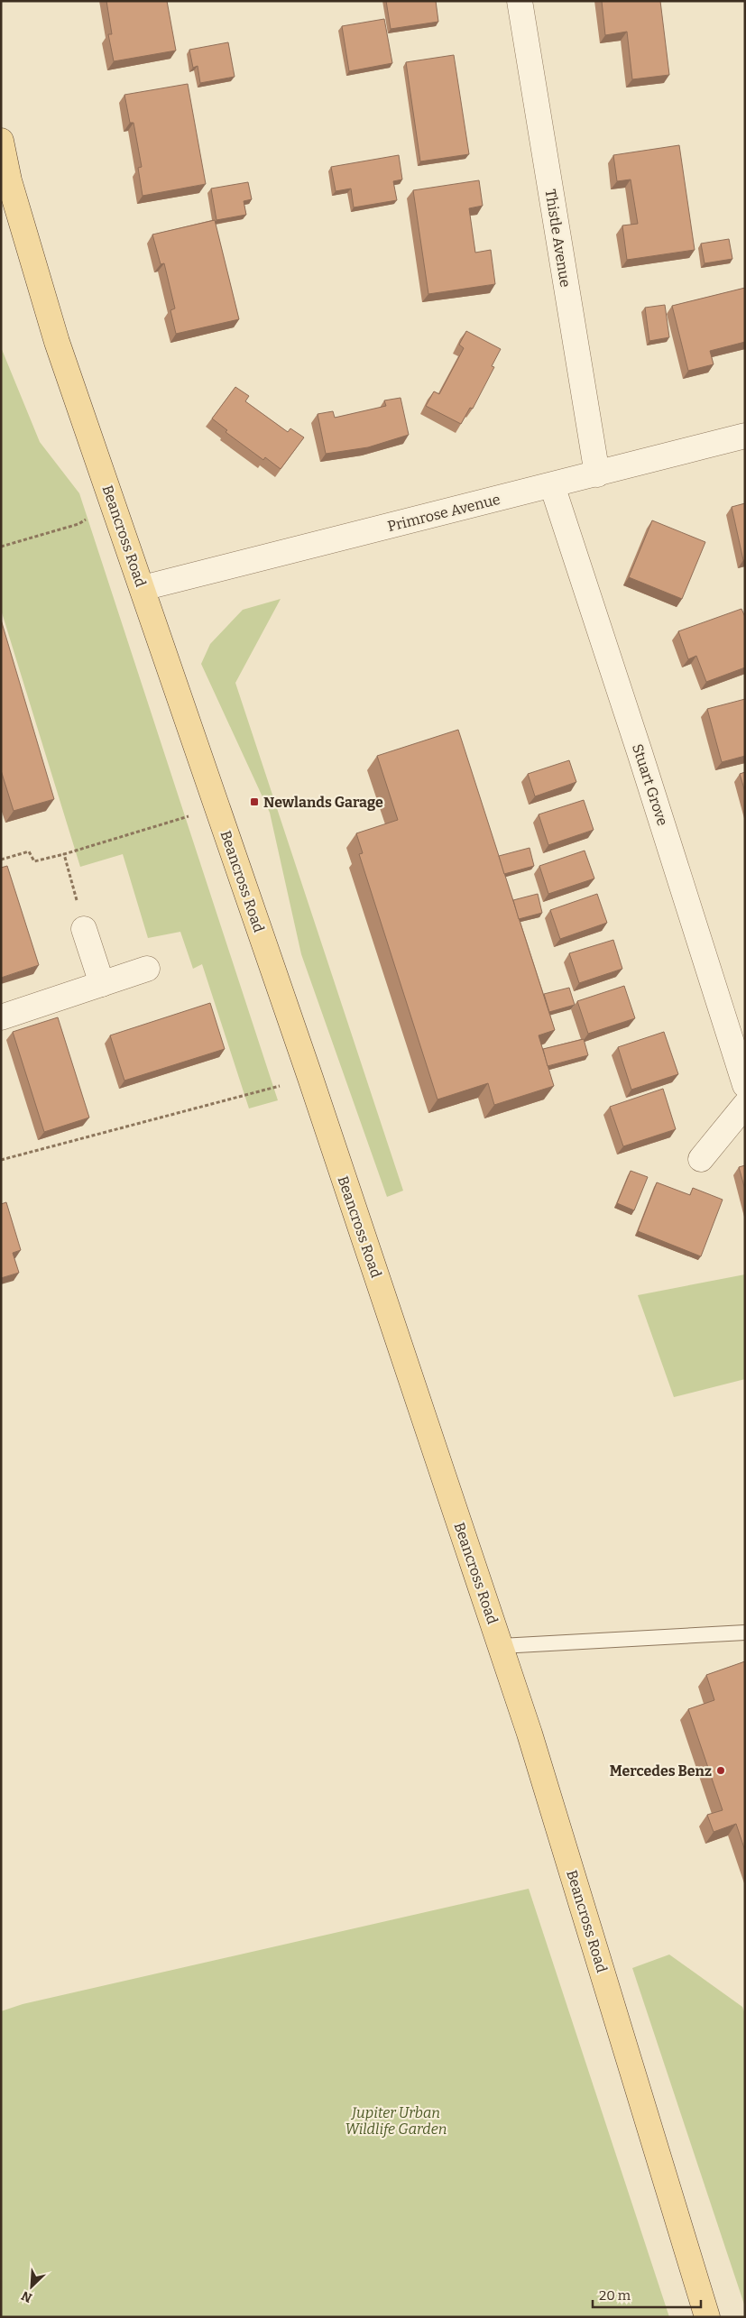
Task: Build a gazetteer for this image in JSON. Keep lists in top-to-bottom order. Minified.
{"streets":{"main road":["Beancross Road"],"street":["Thistle Avenue","Primrose Avenue","Stuart Grove"]},"crossings":[["Thistle Avenue","Primrose Avenue"],["Primrose Avenue","Beancross Road"],["Primrose Avenue","Stuart Grove"]],"parks":["Jupiter Urban Wildlife Garden"],"places":{"transit":["Newlands Garage"],"other":["Mercedes Benz"]},"scale_bar":"20 m","north":"bottom left"}
